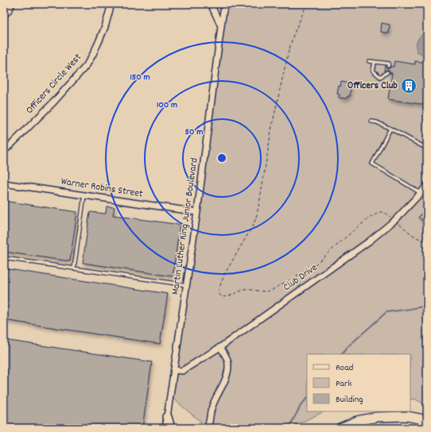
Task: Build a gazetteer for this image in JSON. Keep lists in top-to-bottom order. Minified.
{"streets":{"street":["Officers Circle West","Warner Robins Street","Martin Luther King Junior Boulevard","Club Drive"]},"crossings":[["Warner Robins Street","Martin Luther King Junior Boulevard"],["Martin Luther King Junior Boulevard","Club Drive"]],"places":{"building":["Officers Club"]},"legend":["Road","Park","Building"],"rings":["150 m","100 m","50 m"]}
